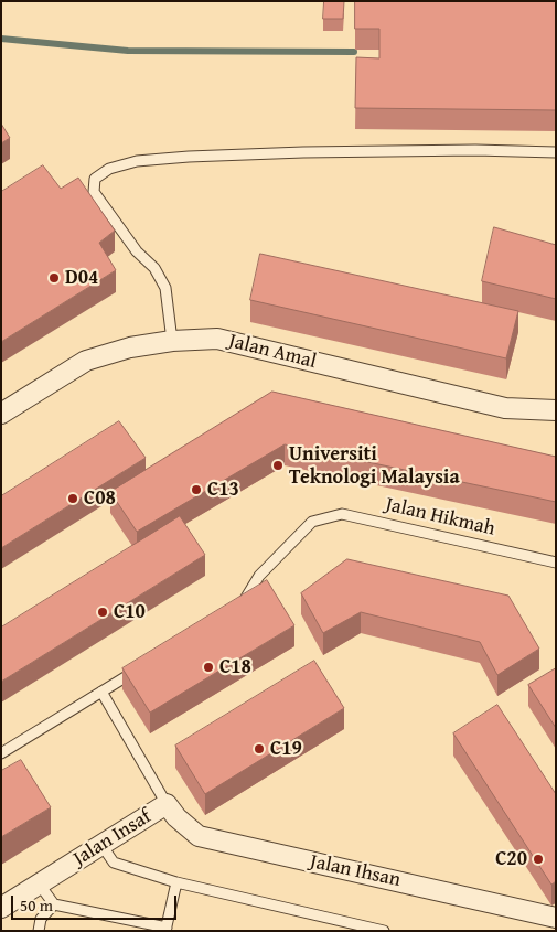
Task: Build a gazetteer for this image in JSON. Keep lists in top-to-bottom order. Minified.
{"streets":{"street":["Jalan Amal","Jalan Insaf","Jalan Ihsan"],"lane":["Jalan Hikmah"]},"crossings":[["Jalan Insaf","Jalan Ihsan"]],"places":["D04","Universiti Teknologi Malaysia","C13","C08","C10","C18","C19","C20"],"scale_bar":"50 m"}
